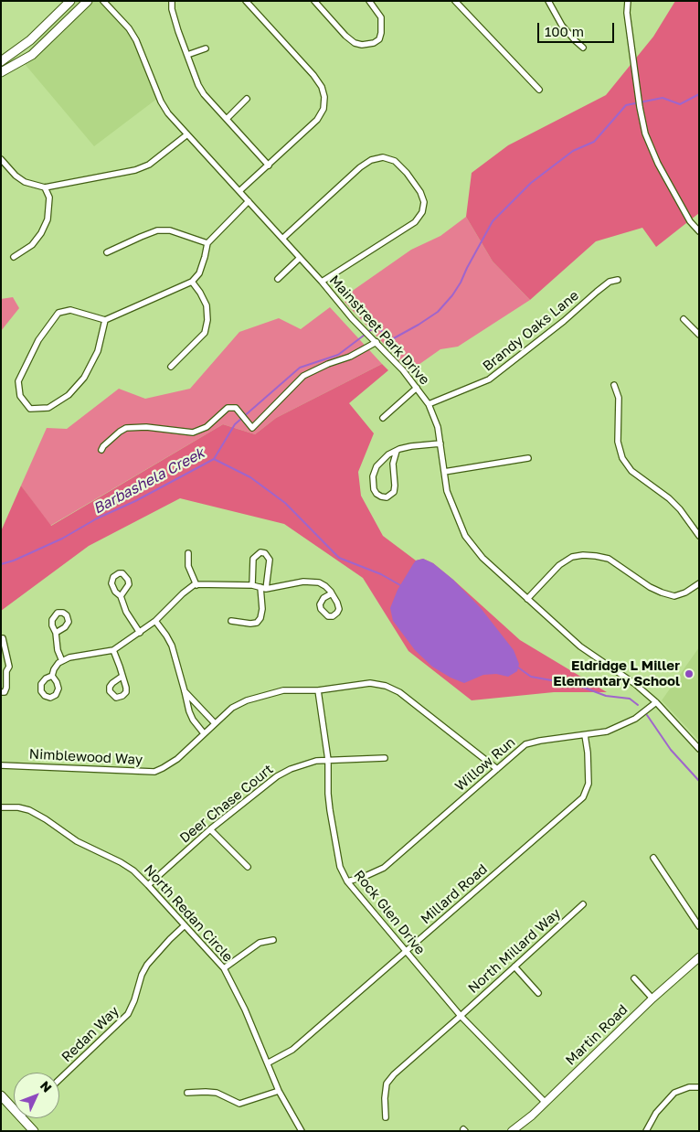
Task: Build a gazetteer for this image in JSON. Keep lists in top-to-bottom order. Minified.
{"streets":{"street":["Mainstreet Park Drive","Brandy Oaks Lane","Nimblewood Way","Willow Run","Deer Chase Court","Millard Road","Rock Glen Drive","North Redan Circle","North Millard Way","Redan Way","Martin Road"]},"crossings":[["Mainstreet Park Drive","Brandy Oaks Lane"],["Mainstreet Park Drive","Willow Run"],["Nimblewood Way","Willow Run"],["Nimblewood Way","Rock Glen Drive"],["Willow Run","Millard Road"],["Willow Run","Rock Glen Drive"],["Deer Chase Court","Rock Glen Drive"],["Deer Chase Court","North Redan Circle"],["Millard Road","Rock Glen Drive"],["Millard Road","North Redan Circle"],["Rock Glen Drive","North Millard Way"],["Rock Glen Drive","Martin Road"],["North Redan Circle","Redan Way"]],"water":["Barbashela Creek"],"places":["Eldridge L Miller Elementary School"],"scale_bar":"100 m","north":"top right"}
